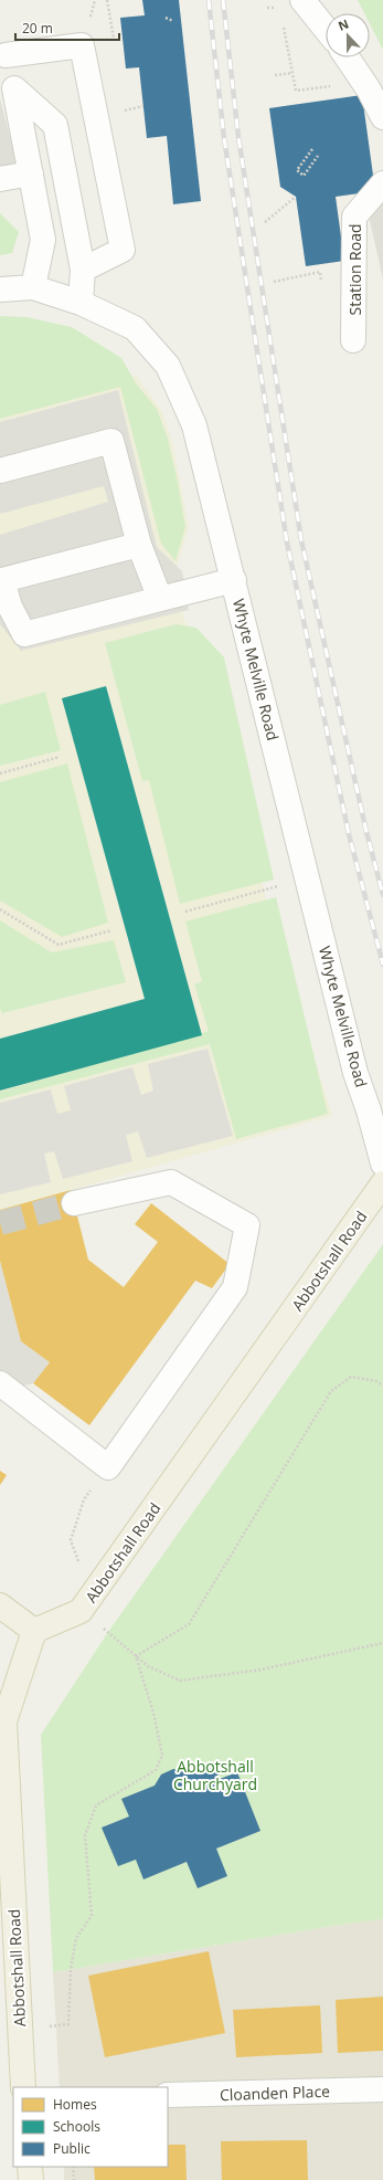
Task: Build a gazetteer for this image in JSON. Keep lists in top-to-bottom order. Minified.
{"streets":{"main road":["Abbotshall Road"],"street":["Station Road","Whyte Melville Road","Cloanden Place"]},"parks":["Abbotshall Churchyard"],"legend":["Homes","Schools","Public"],"scale_bar":"20 m","north":"top"}
